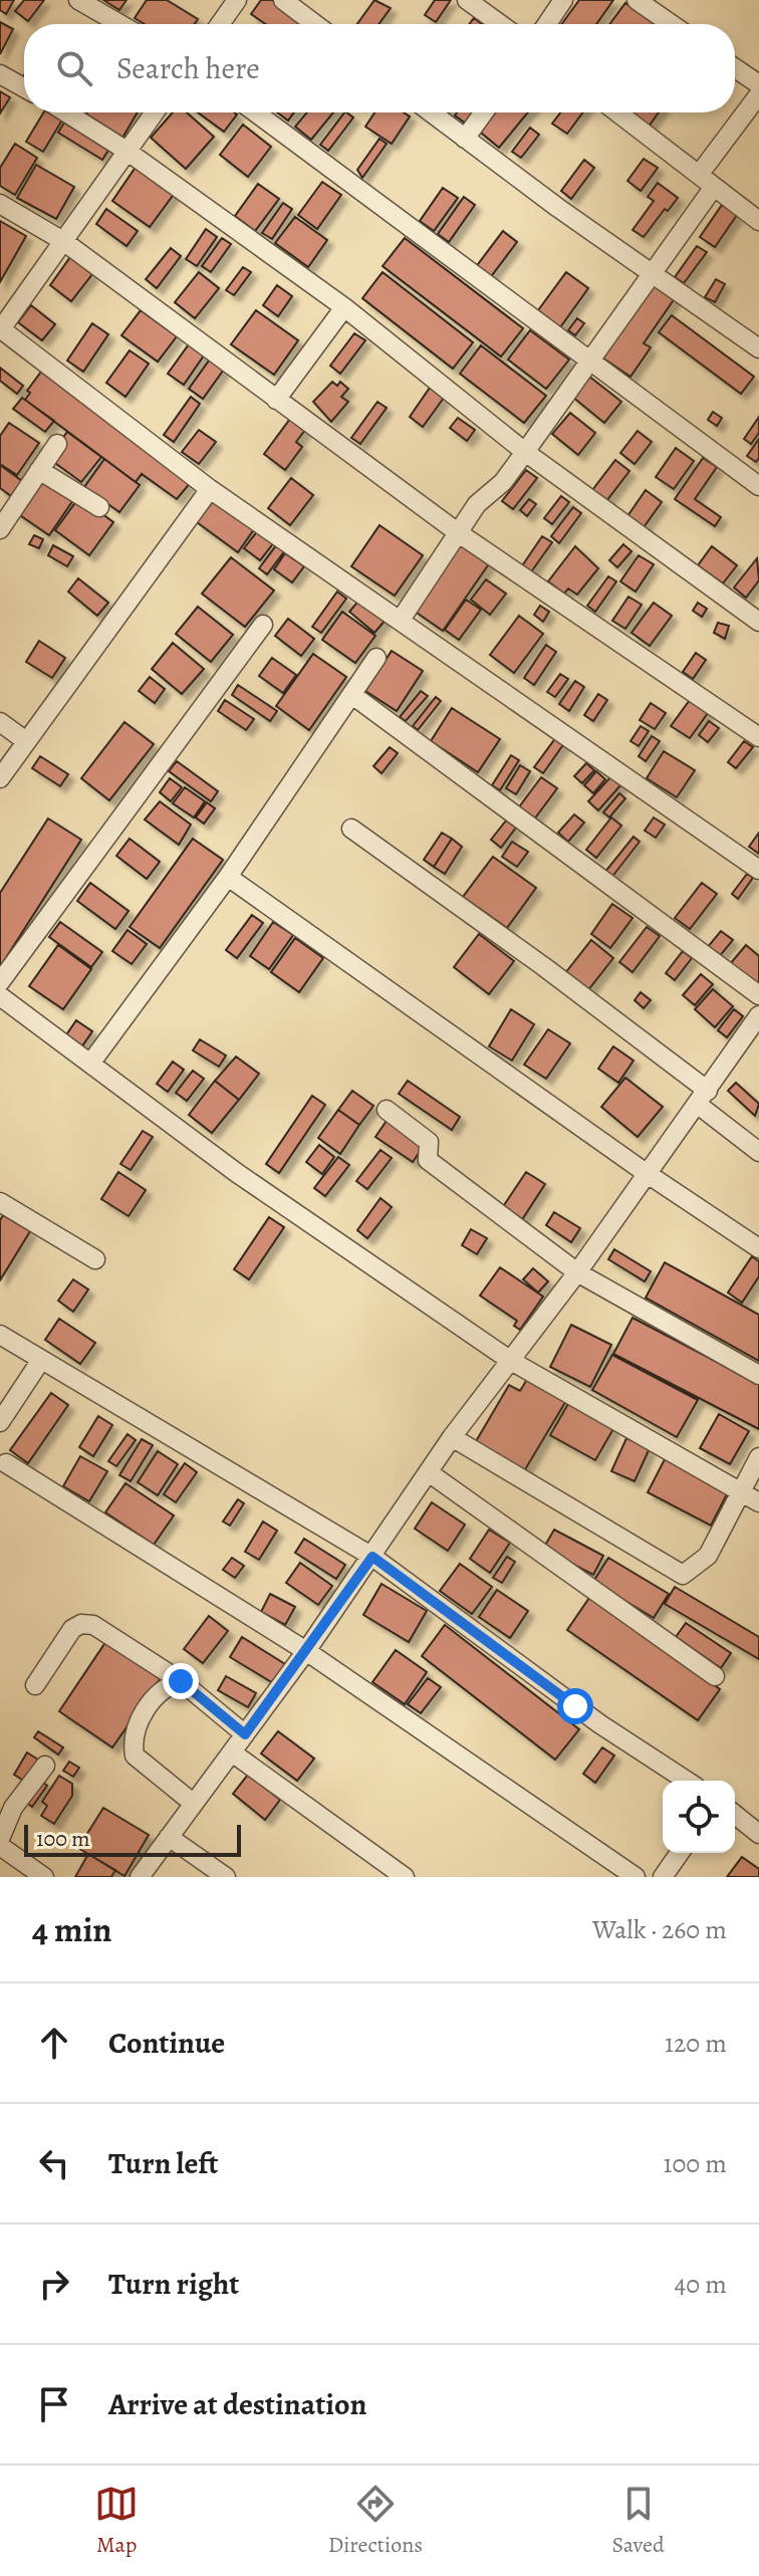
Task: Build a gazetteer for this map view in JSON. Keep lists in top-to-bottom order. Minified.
{"scale_bar":"100 m","page":{"search":"Search here","scale":"100 m","heading":["4 min","Walk · 260 m"],"list":[["Continue","120 m"],["Turn left","100 m"],["Turn right","40 m"],"Arrive at destination"],"nav":["Map","Directions","Saved"]}}
